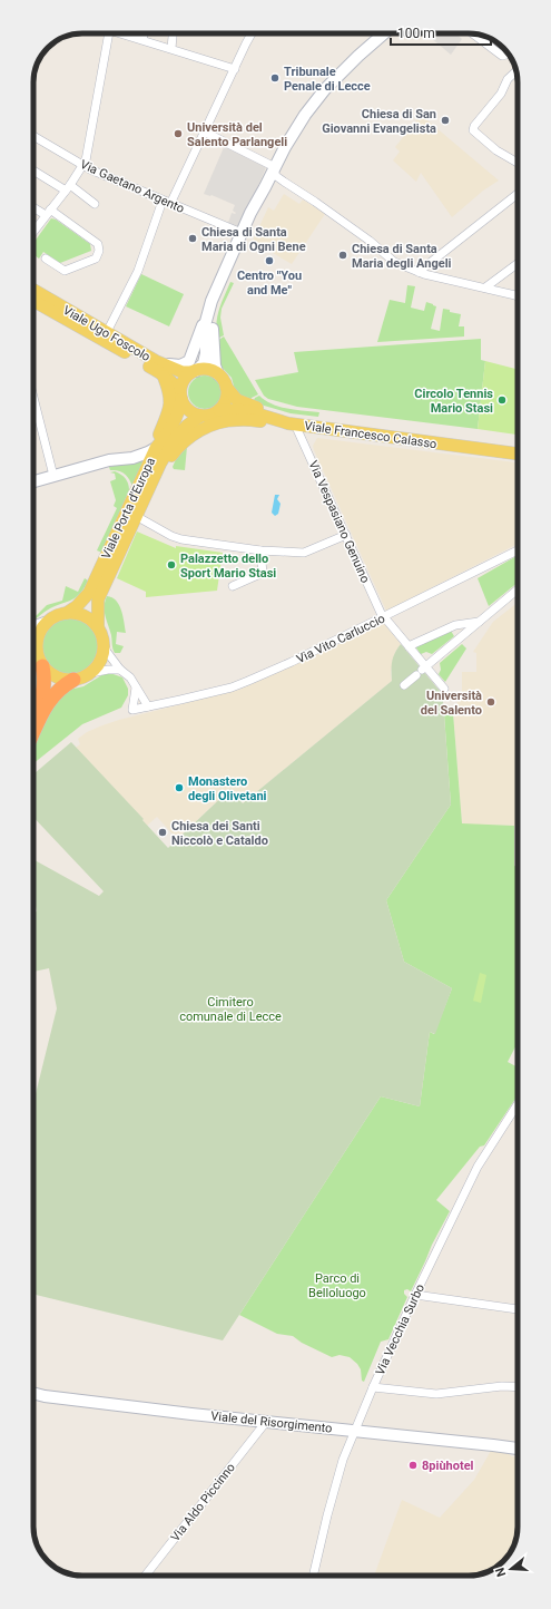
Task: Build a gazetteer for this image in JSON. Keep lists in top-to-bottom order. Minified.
{"streets":{"main road":["Viale Ugo Foscolo","Viale Francesco Calasso","Viale Porta d'Europa"],"street":["Via Gaetano Argento","Via Vespasiano Genuino","Via Vito Carluccio","Via Vecchia Surbo","Viale del Risorgimento","Via Aldo Piccinno"]},"crossings":[["Viale Ugo Foscolo","Viale Francesco Calasso"],["Viale Ugo Foscolo","Viale Porta d'Europa"],["Viale Francesco Calasso","Viale Porta d'Europa"],["Viale Francesco Calasso","Via Vespasiano Genuino"],["Via Vespasiano Genuino","Via Vito Carluccio"],["Via Vecchia Surbo","Viale del Risorgimento"],["Viale del Risorgimento","Via Aldo Piccinno"]],"parks":["Cimitero comunale di Lecce","Parco di Belloluogo"],"places":["Tribunale Penale di Lecce","Chiesa di San Giovanni Evangelista","Università del Salento Parlangeli","Chiesa di Santa Maria di Ogni Bene","Chiesa di Santa Maria degli Angeli","Centro \"You and Me\"","Circolo Tennis Mario Stasi","Palazzetto dello Sport Mario Stasi","Università del Salento","Monastero degli Olivetani","Chiesa dei Santi Niccolò e Cataldo","8piùhotel"],"scale_bar":"100 m","north":"left"}
